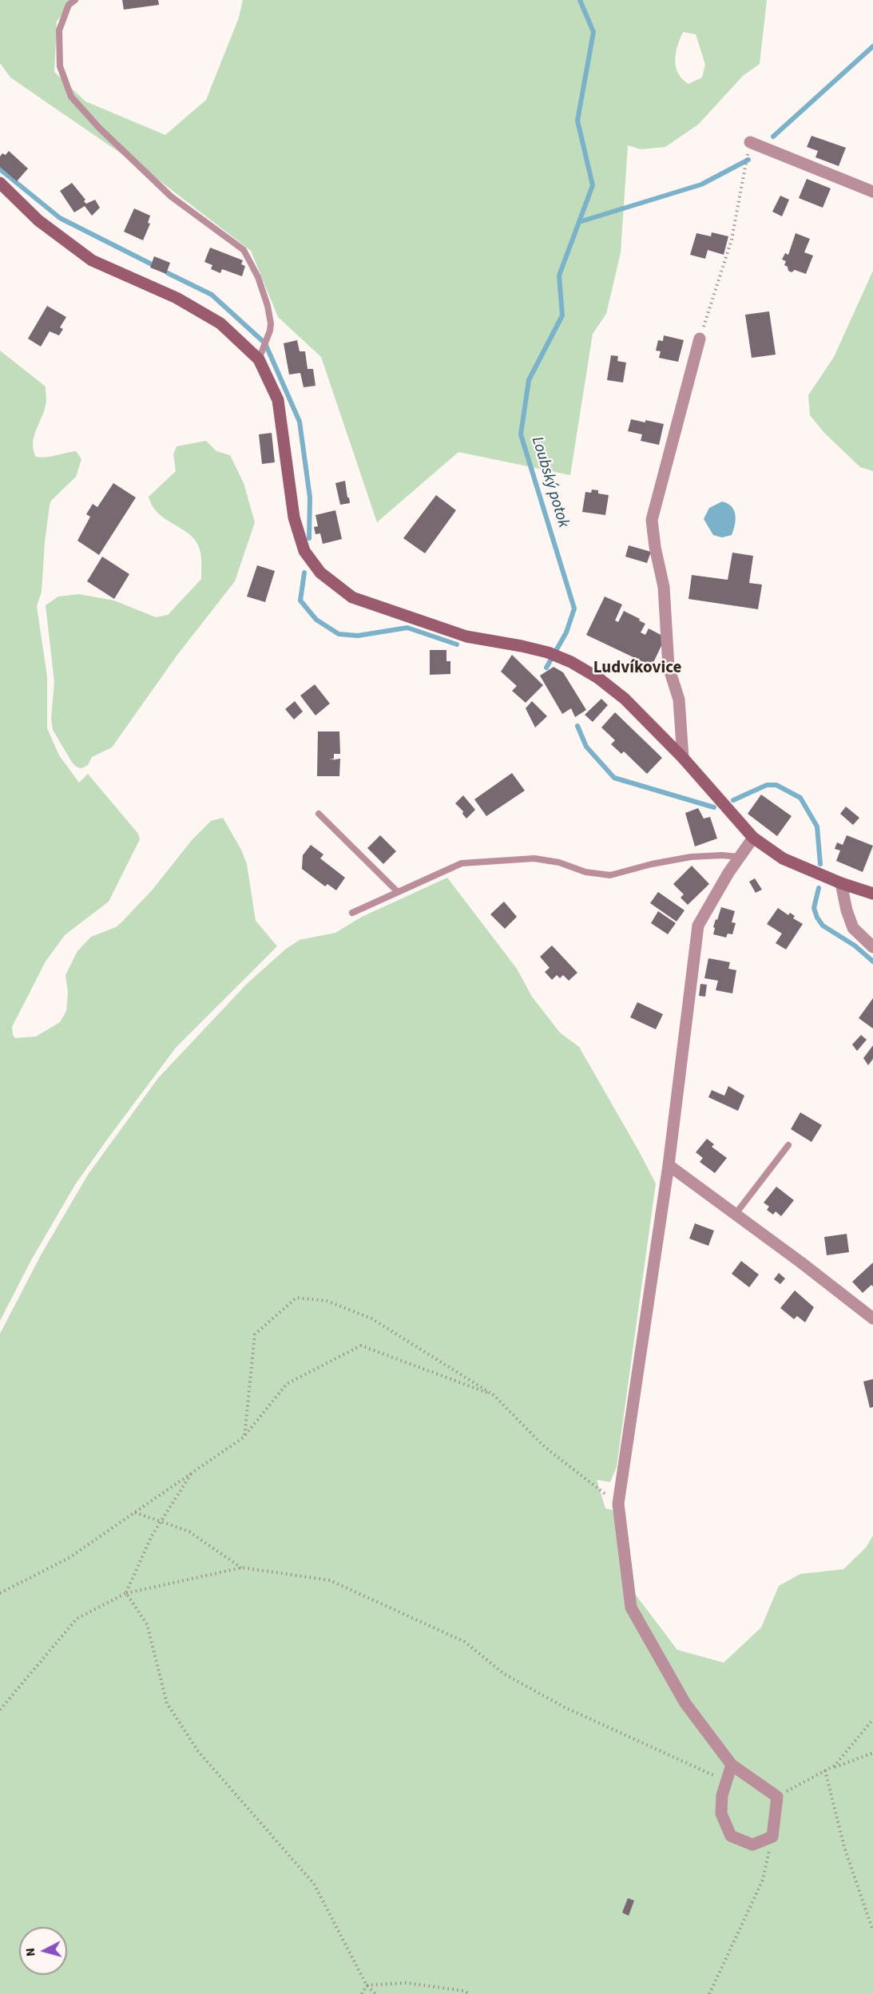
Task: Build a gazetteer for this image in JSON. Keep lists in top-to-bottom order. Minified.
{"districts":["Ludvíkovice"],"water":["Loubský potok"],"north":"left"}
